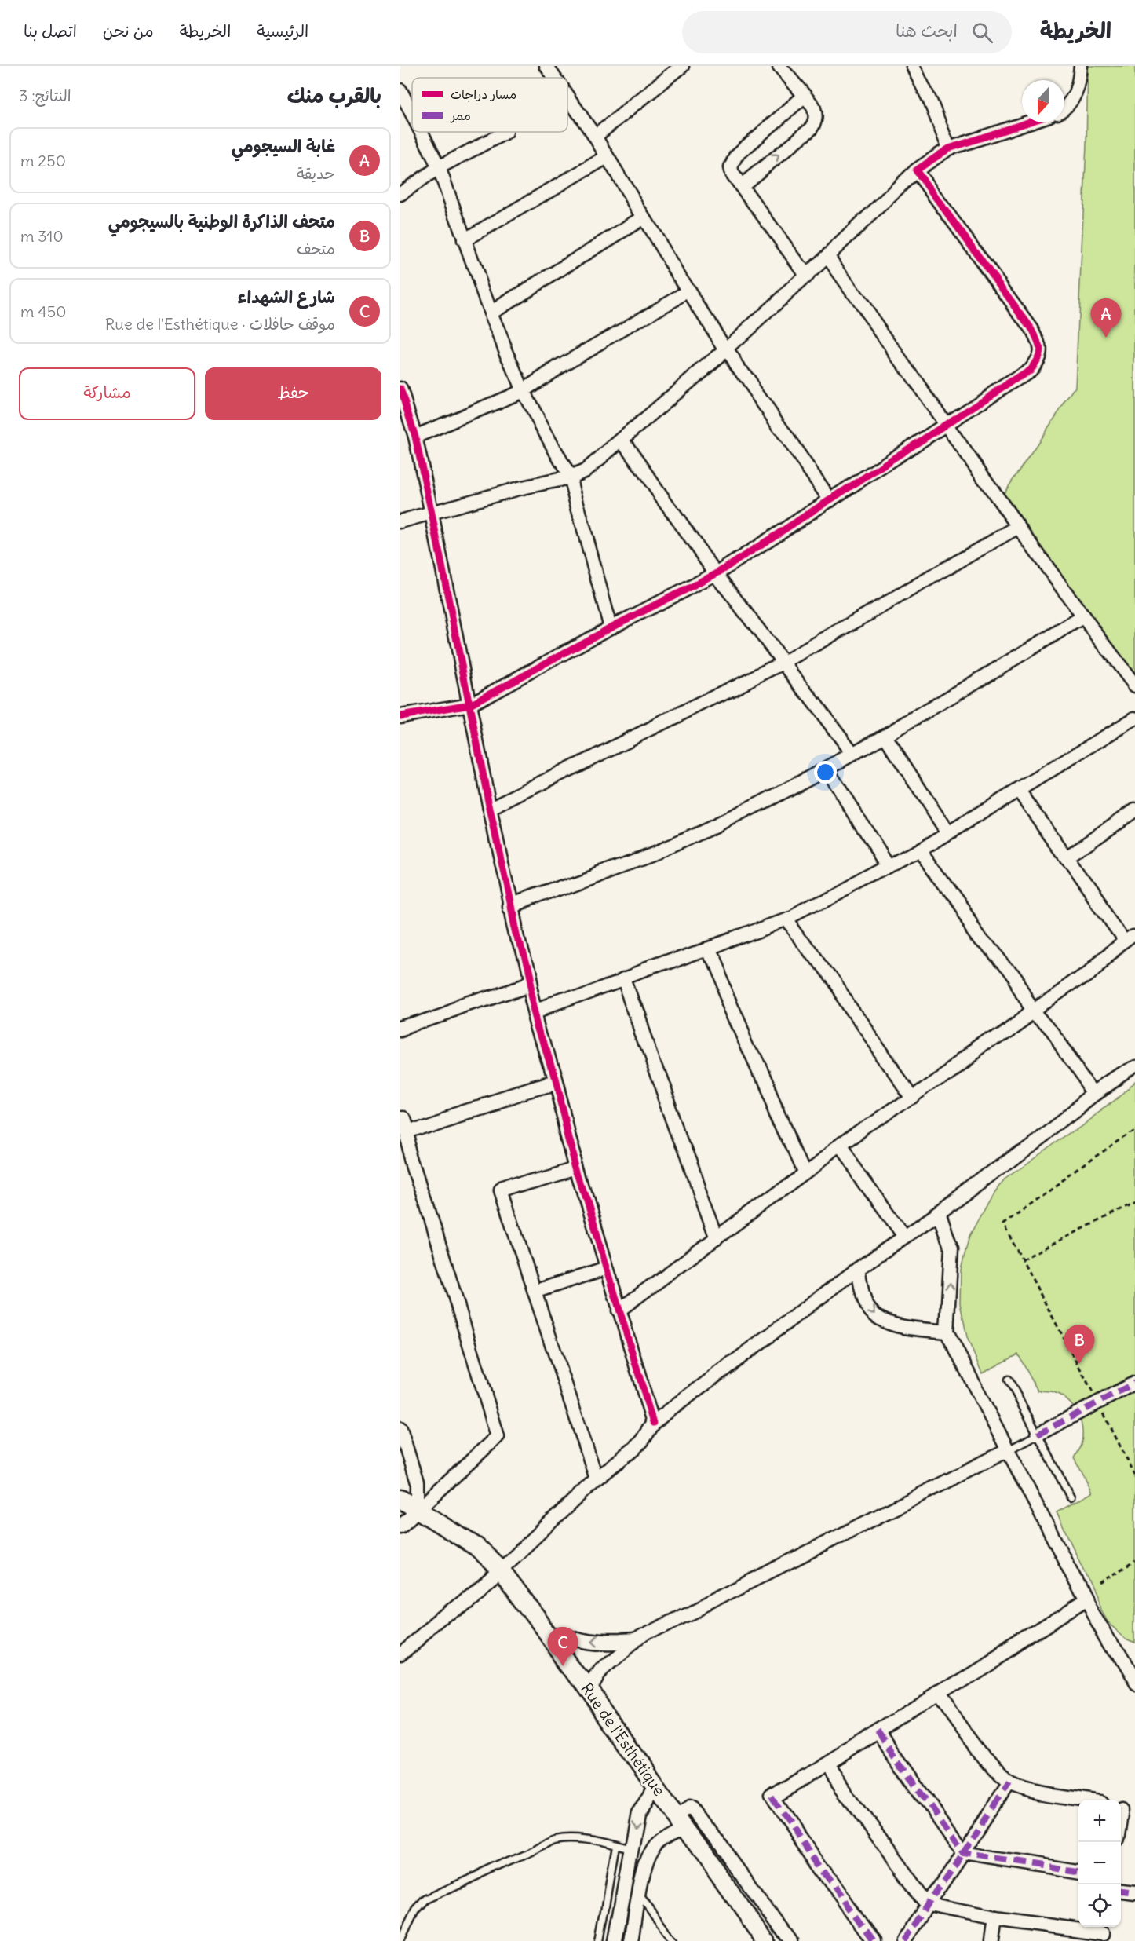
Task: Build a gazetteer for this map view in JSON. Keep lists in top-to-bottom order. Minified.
{"streets":{"street":["Rue de l'Esthétique"]},"legend":["مسار دراجات","ممر"],"north":"bottom","page":{"header":"الخريطة","search":"ابحث هنا","nav":["الرئيسية","الخريطة","من نحن","اتصل بنا"],"heading":["بالقرب منك","النتائج: 3"],"list":[{"mark":"A","name":"غابة السيجومي","note":"حديقة","value":"250 m"},{"mark":"B","name":"متحف الذاكرة الوطنية بالسيجومي","note":"متحف","value":"310 m"},{"mark":"C","name":"شارع الشهداء","note":"موقف حافلات · Rue de l'Esthétique","value":"450 m"}],"pins":["A","B","C"],"buttons":["حفظ","مشاركة"],"map_buttons":["+","−"]}}
